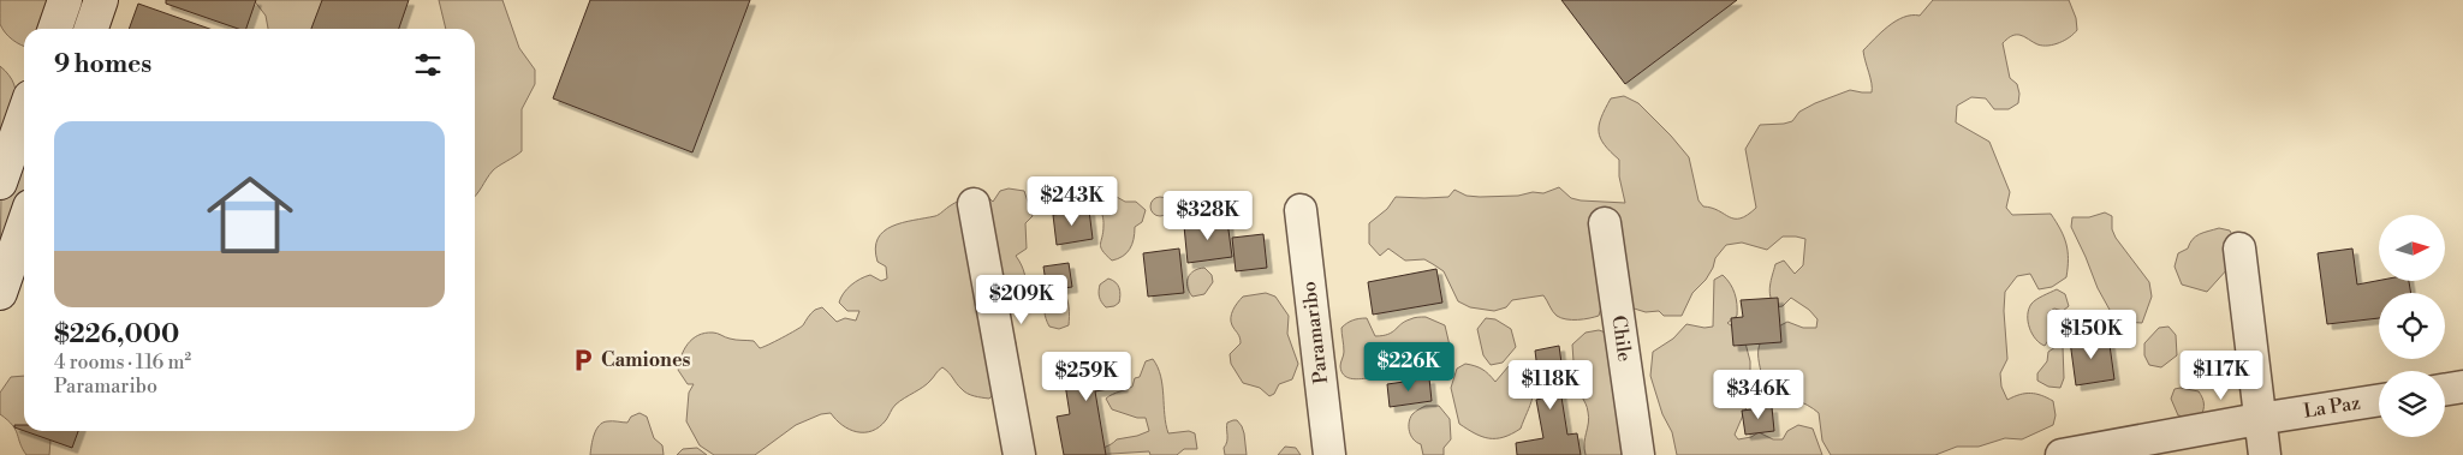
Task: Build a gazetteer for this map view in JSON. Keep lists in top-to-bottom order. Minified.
{"streets":{"street":["Paramaribo","Chile","La Paz"]},"places":{"parking":["Camiones"]},"north":"right","page":{"heading":"9 homes","list":[{"name":"$226,000","note":"4 rooms · 116 m² · Paramaribo"}],"price":["$243K","$328K","$209K","$150K","$226K","$117K","$259K","$118K","$346K"]}}
